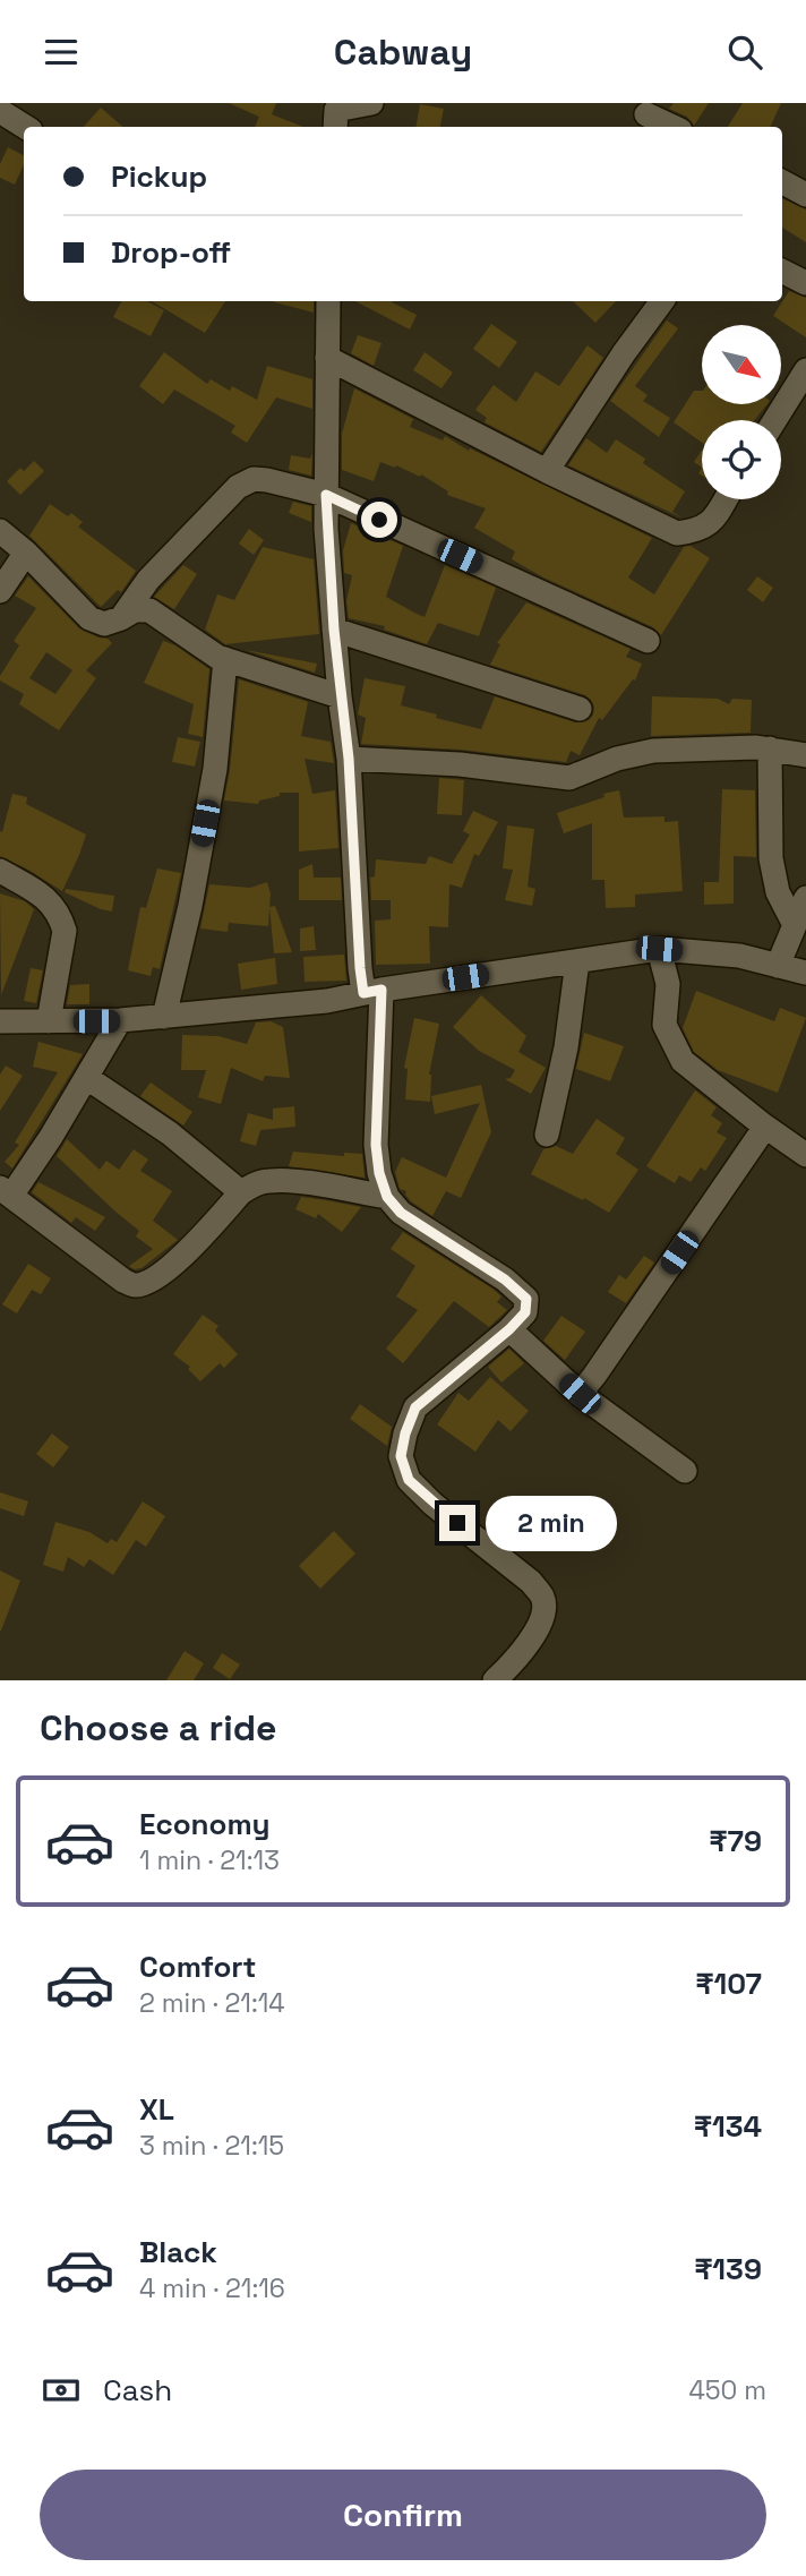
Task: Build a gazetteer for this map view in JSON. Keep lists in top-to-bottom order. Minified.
{"north":"bottom right","page":{"header":"Cabway","banner":["Pickup","Drop-off"],"bubble":"2 min","heading":"Choose a ride","list":[{"name":"Economy","note":"1 min · 21:13","value":"₹79"},{"name":"Comfort","note":"2 min · 21:14","value":"₹107"},{"name":"XL","note":"3 min · 21:15","value":"₹134"},{"name":"Black","note":"4 min · 21:16","value":"₹139"}],"pay":["Cash","450 m"],"buttons":"Confirm"}}
